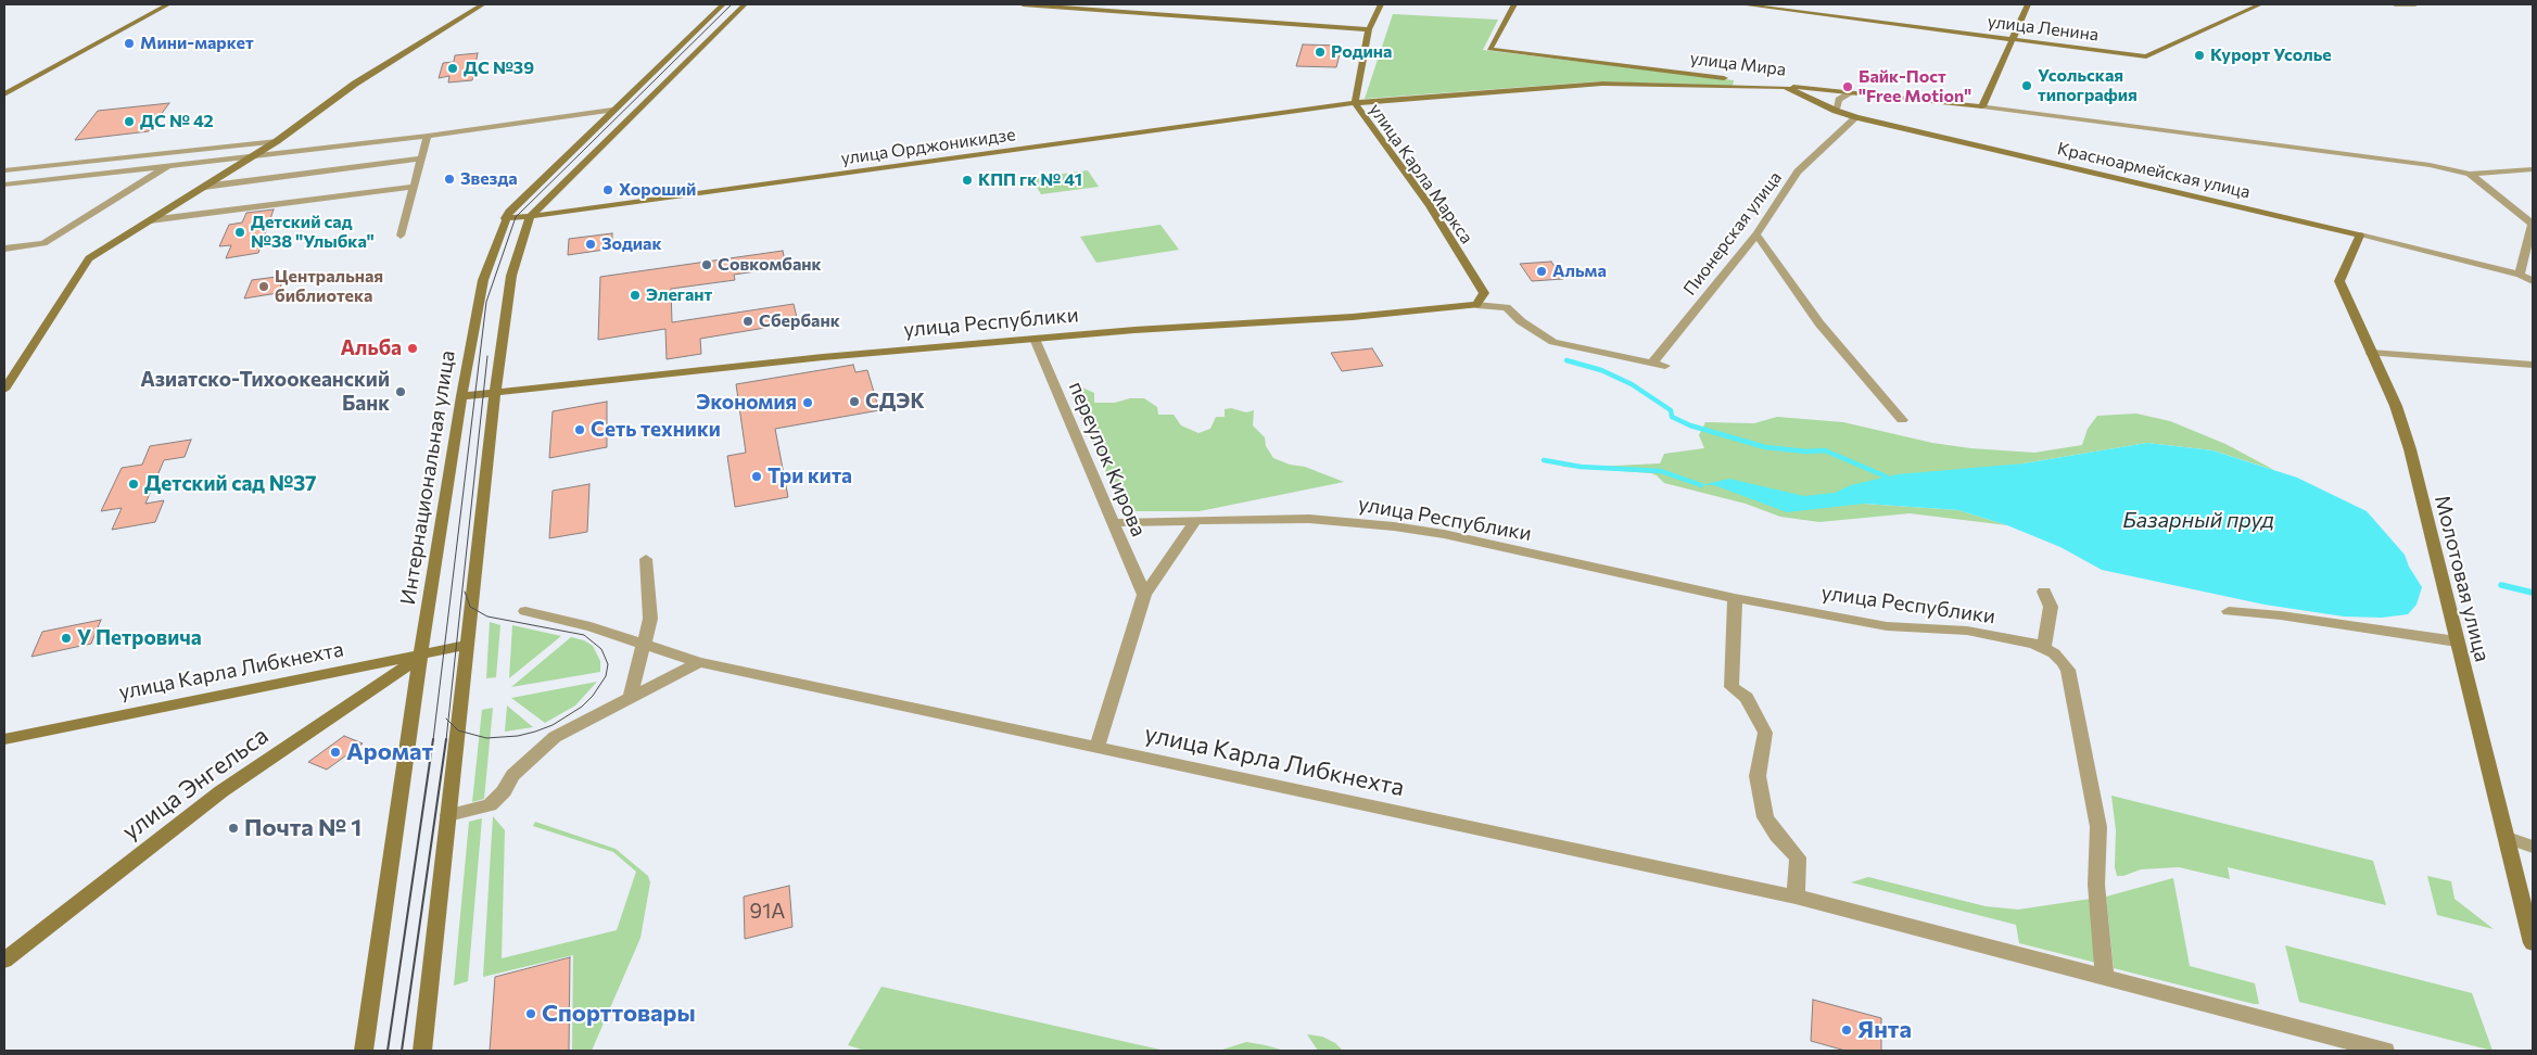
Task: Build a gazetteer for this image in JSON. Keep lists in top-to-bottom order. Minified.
{"streets":{"street":["улица Ленина","улица Мира","улица Орджоникидзе","Красноармейская улица","улица Карла Маркса","Пионерская улица","улица Республики","переулок Кирова","Интернациональная улица","Молотовая улица","улица Карла Либкнехта","улица Энгельса"]},"crossings":[["улица Мира","улица Орджоникидзе"],["улица Мира","Красноармейская улица"],["улица Орджоникидзе","Красноармейская улица"],["улица Орджоникидзе","улица Карла Маркса"],["улица Орджоникидзе","Интернациональная улица"],["Красноармейская улица","Пионерская улица"],["Красноармейская улица","Молотовая улица"],["улица Карла Маркса","улица Республики"],["улица Республики","переулок Кирова"],["улица Республики","Интернациональная улица"],["Интернациональная улица","улица Карла Либкнехта"],["Интернациональная улица","улица Энгельса"],["улица Карла Либкнехта","улица Энгельса"]],"water":["Базарный пруд"],"places":["Мини-маркет","Родина","Курорт Усолье","ДС №39","Усольская типография","Байк-Пост \"Free Motion\"","ДС № 42","Звезда","КПП гк № 41","Хороший","Детский сад №38 \"Улыбка\"","Зодиак","Совкомбанк","Альма","Центральная библиотека","Элегант","Сбербанк","Альба","Азиатско-Тихоокеанский Банк","СДЭК","Экономия","Сеть техники","Три кита","Детский сад №37","У Петровича","Аромат","Почта № 1","Спорттовары","Янта"],"house_numbers":["91А"]}
